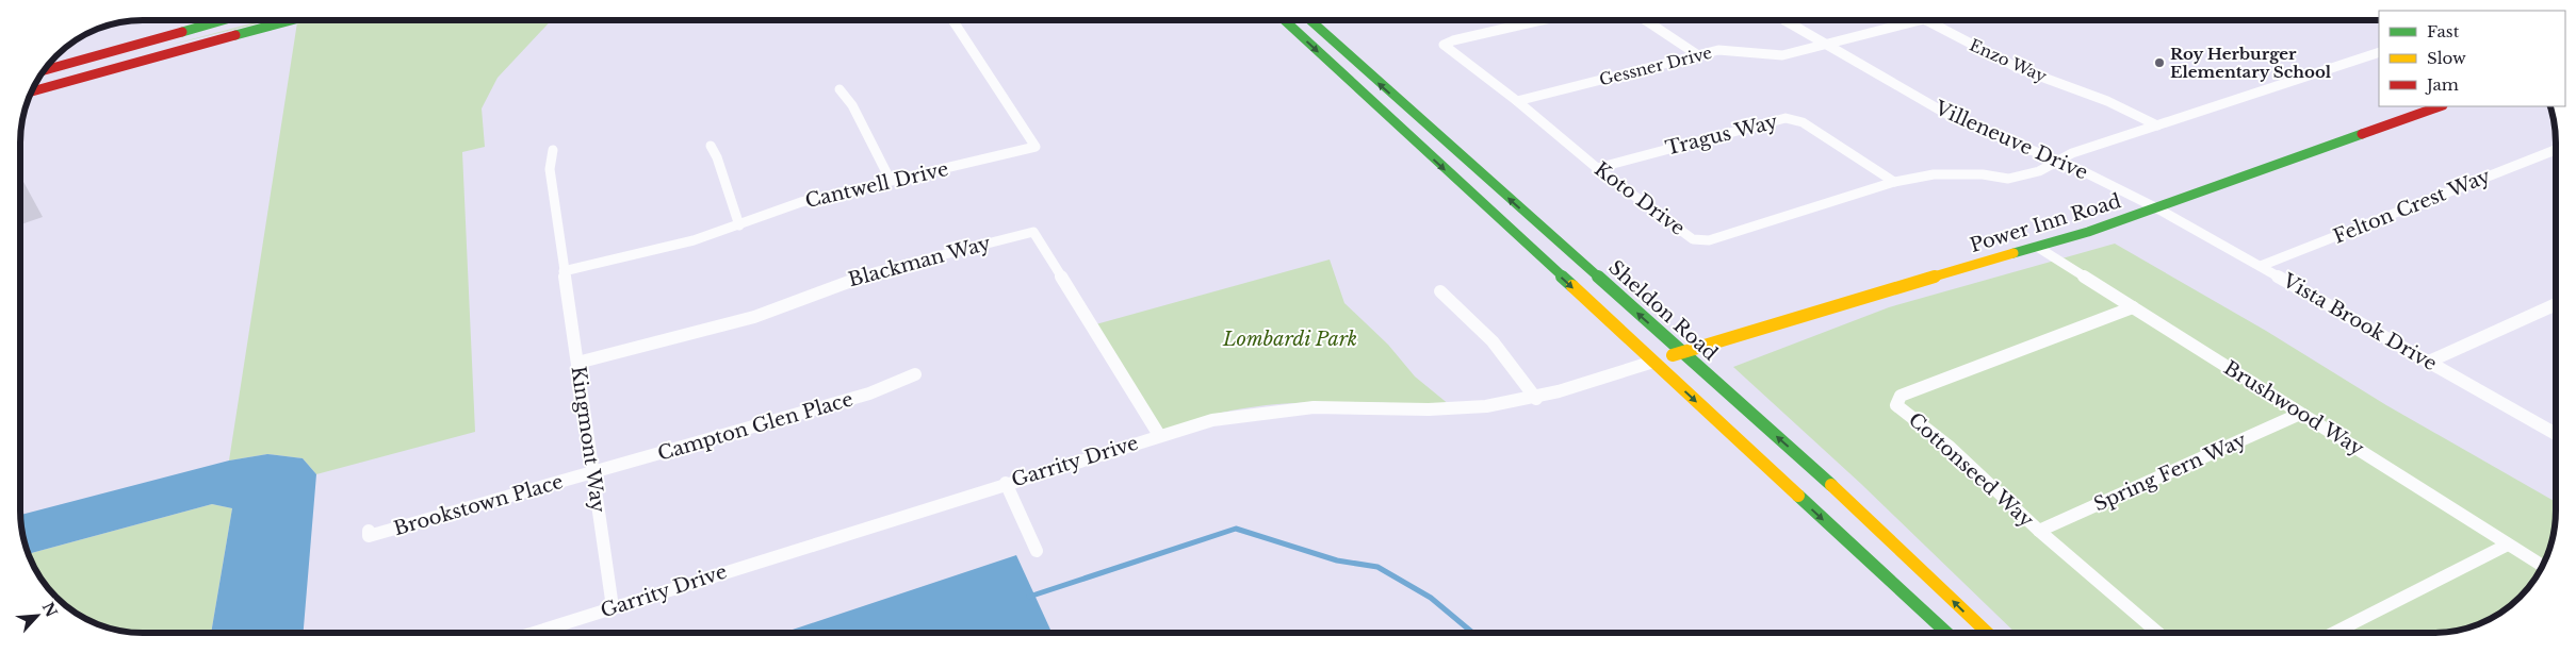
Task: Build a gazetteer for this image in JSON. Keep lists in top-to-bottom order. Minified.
{"streets":{"main road":["Power Inn Road","Sheldon Road"],"street":["Enzo Way","Gessner Drive","Tragus Way","Villeneuve Drive","Cantwell Drive","Koto Drive","Felton Crest Way","Blackman Way","Vista Brook Drive","Brushwood Way","Campton Glen Place","Kingmont Way","Garrity Drive","Cottonseed Way","Spring Fern Way","Brookstown Place"]},"crossings":[["Enzo Way","Gessner Drive"],["Enzo Way","Villeneuve Drive"],["Enzo Way","Koto Drive"],["Gessner Drive","Villeneuve Drive"],["Gessner Drive","Koto Drive"],["Tragus Way","Koto Drive"],["Villeneuve Drive","Koto Drive"],["Villeneuve Drive","Power Inn Road"],["Villeneuve Drive","Vista Brook Drive"],["Cantwell Drive","Kingmont Way"],["Felton Crest Way","Vista Brook Drive"],["Power Inn Road","Sheldon Road"],["Power Inn Road","Vista Brook Drive"],["Power Inn Road","Brushwood Way"],["Power Inn Road","Garrity Drive"],["Blackman Way","Kingmont Way"],["Blackman Way","Garrity Drive"],["Brushwood Way","Cottonseed Way"],["Brushwood Way","Spring Fern Way"],["Campton Glen Place","Kingmont Way"],["Campton Glen Place","Brookstown Place"],["Kingmont Way","Garrity Drive"],["Kingmont Way","Brookstown Place"],["Cottonseed Way","Spring Fern Way"]],"parks":["Lombardi Park"],"places":["Roy Herburger Elementary School"],"legend":["Fast","Slow","Jam"],"north":"top right"}
